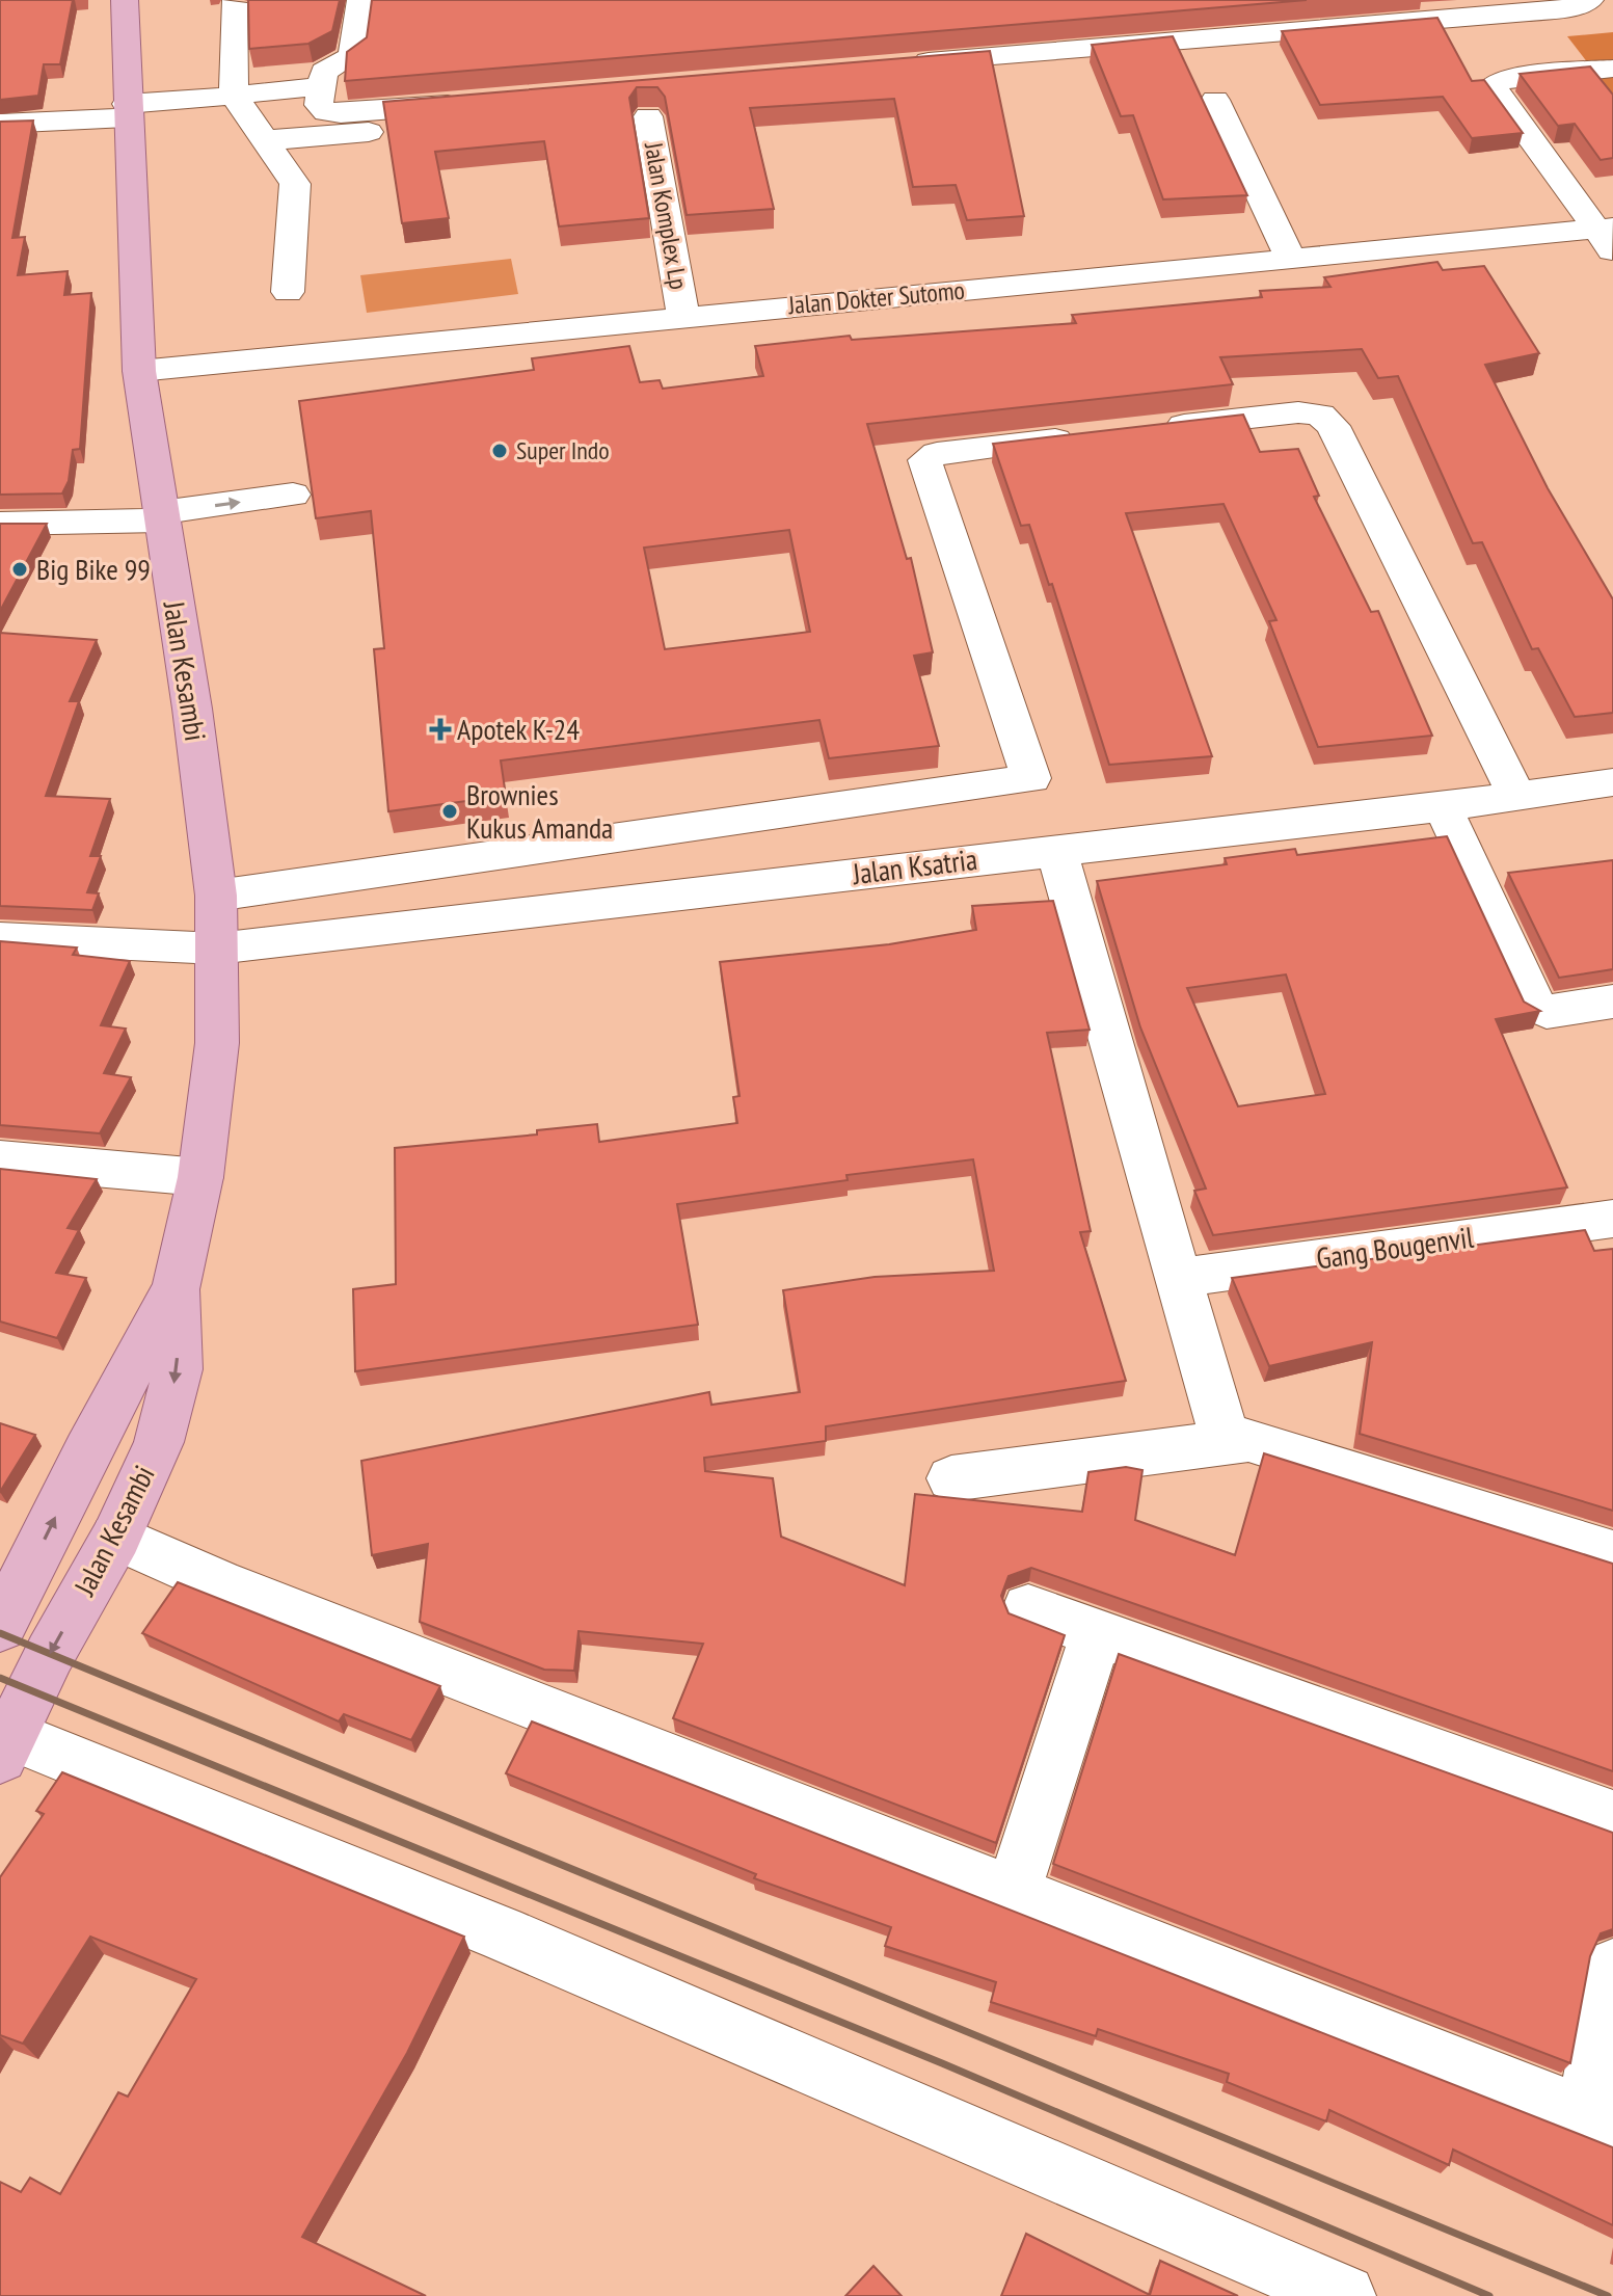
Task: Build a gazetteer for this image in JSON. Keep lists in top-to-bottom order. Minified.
{"streets":{"main road":["Jalan Kesambi"],"street":["Jalan Komplex Lp","Jalan Dokter Sutomo","Jalan Ksatria","Gang Bougenvil"]},"crossings":[["Jalan Komplex Lp","Jalan Dokter Sutomo"],["Jalan Dokter Sutomo","Jalan Kesambi"],["Jalan Kesambi","Jalan Ksatria"]],"places":{"other":["Super Indo","Big Bike 99","Brownies Kukus Amanda"],"health":["Apotek K-24"]}}
